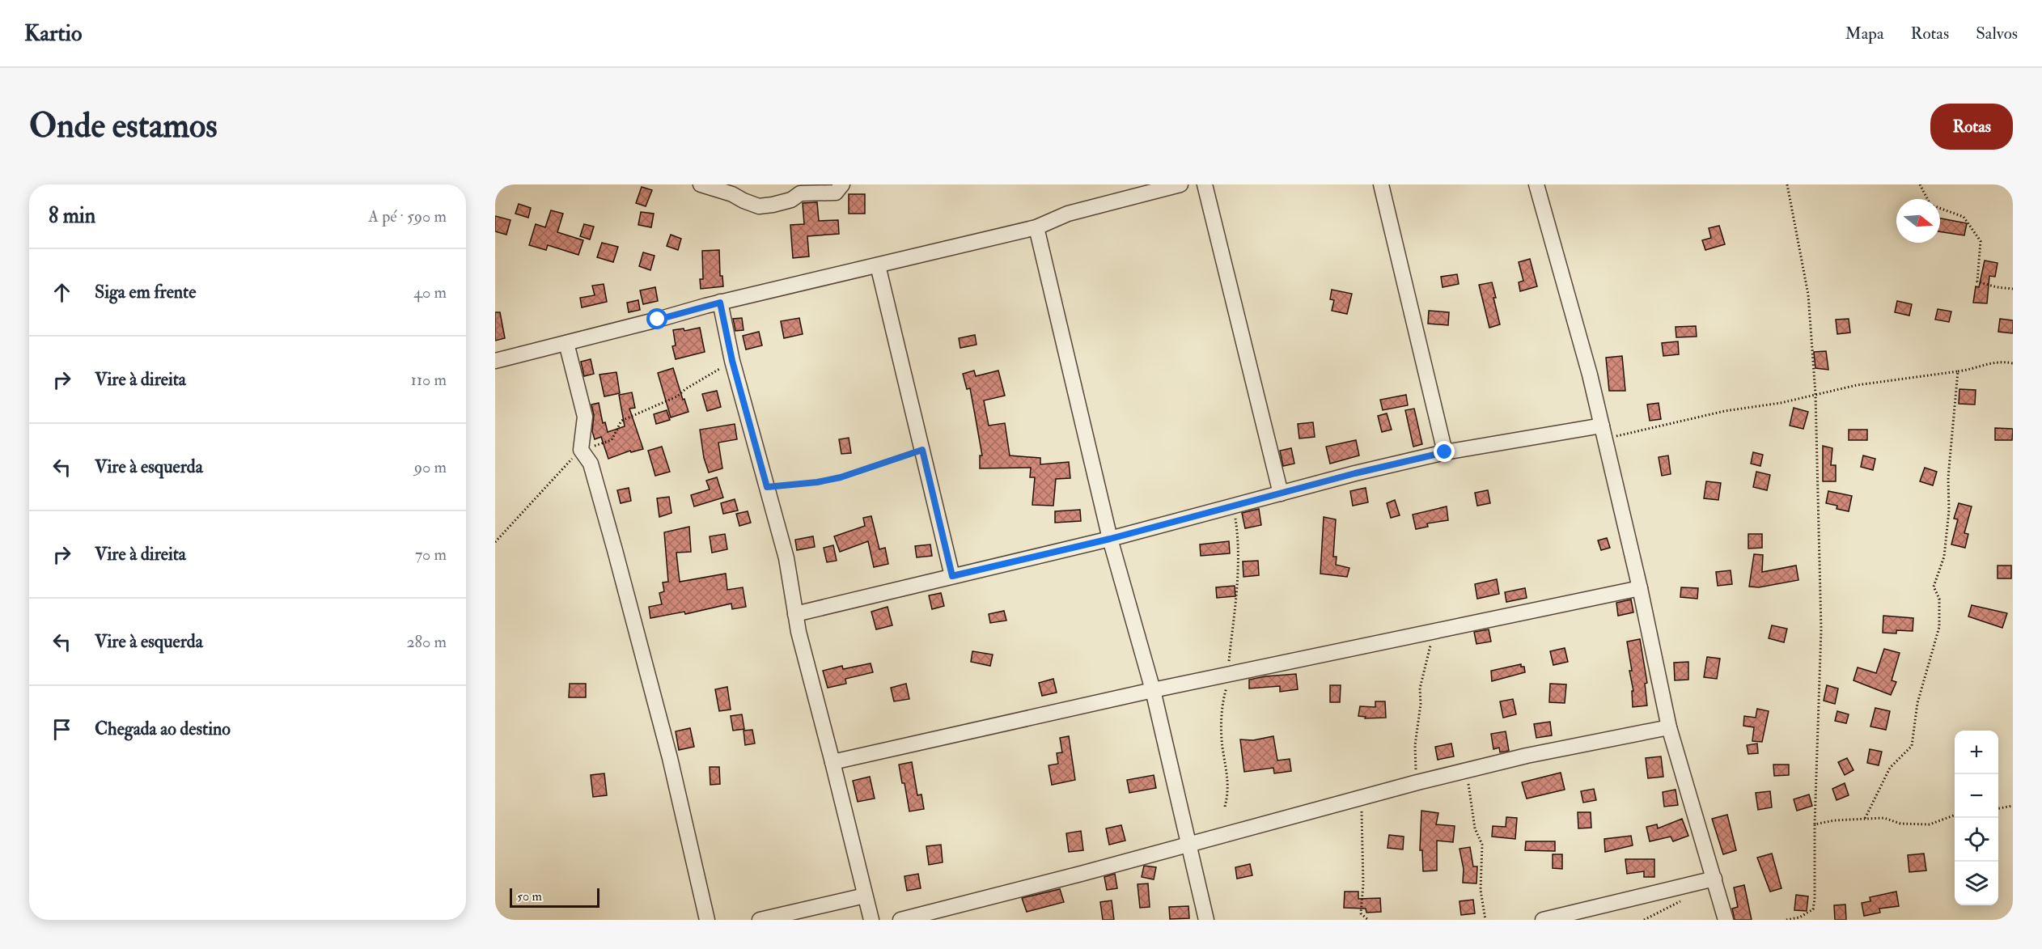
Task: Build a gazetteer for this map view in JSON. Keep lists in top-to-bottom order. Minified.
{"scale_bar":"50 m","north":"right","page":{"header":"Kartio","nav":["Mapa","Rotas","Salvos"],"buttons":"Rotas","title":"Onde estamos","heading":["8 min","A pé · 590 m"],"list":[["Siga em frente","40 m"],["Vire à direita","110 m"],["Vire à esquerda","90 m"],["Vire à direita","70 m"],["Vire à esquerda","280 m"],"Chegada ao destino"],"map_buttons":["+","−"],"scale":"50 m"}}
